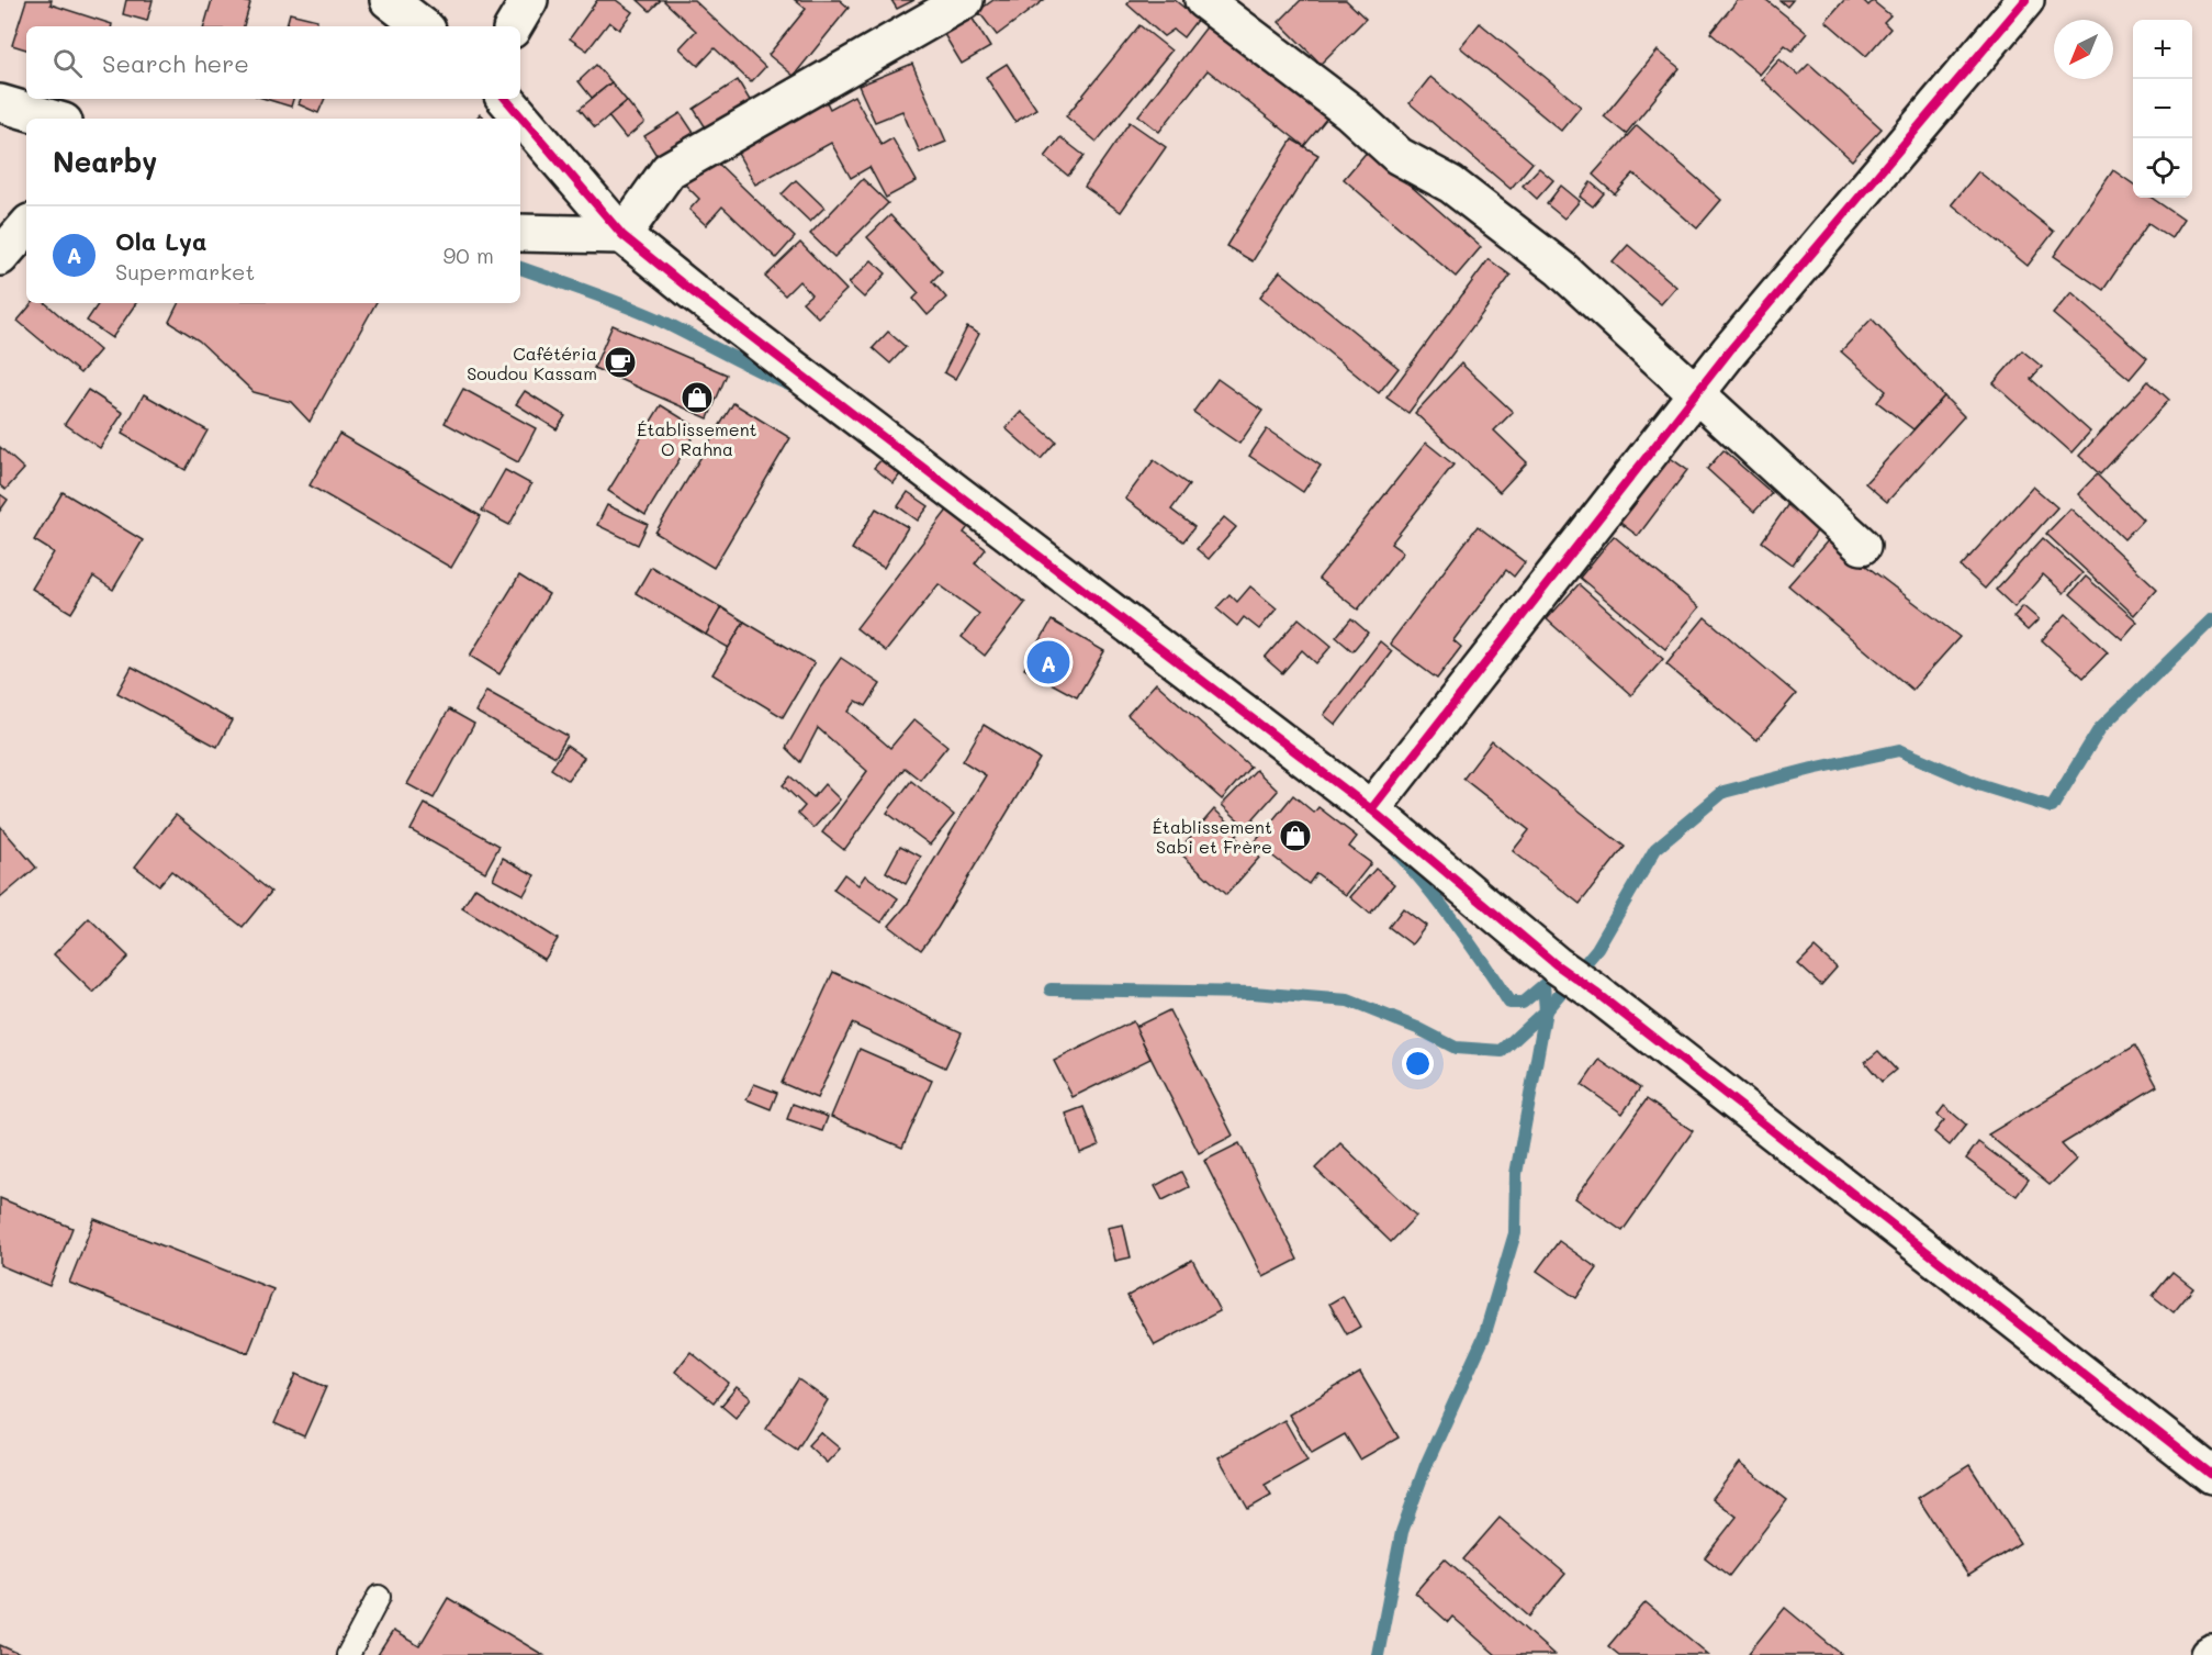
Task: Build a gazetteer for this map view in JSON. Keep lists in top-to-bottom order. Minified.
{"places":{"cafe":["Cafétéria Soudou Kassam"],"shop":["Établissement O Rahna","Établissement Sabi et Frère"]},"north":"bottom left","page":{"map_buttons":["+","−"],"search":"Search here","heading":"Nearby","list":[{"mark":"A","name":"Ola Lya","note":"Supermarket","value":"90 m"}],"pins":"A"}}
